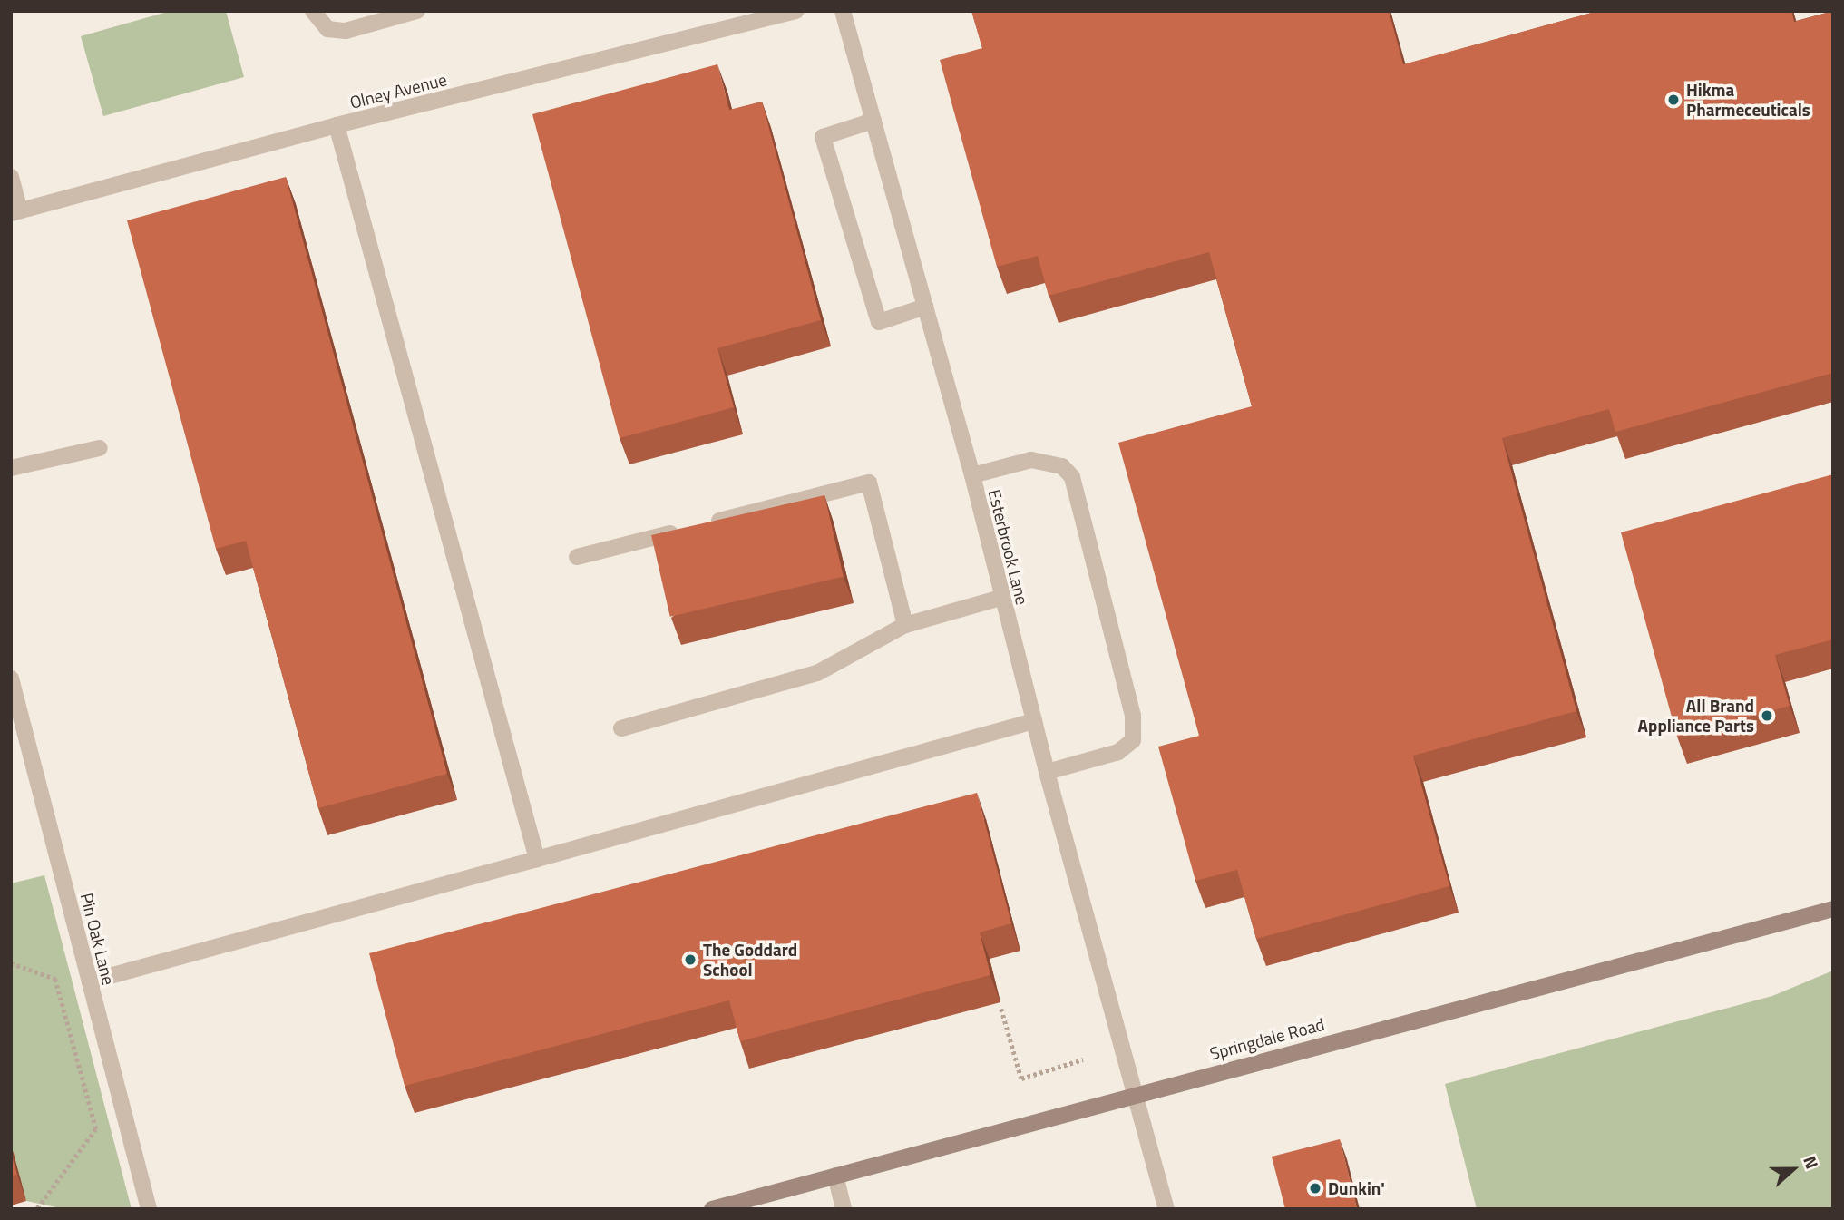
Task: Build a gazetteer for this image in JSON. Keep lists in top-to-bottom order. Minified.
{"streets":{"main road":["Springdale Road"],"street":["Olney Avenue","Esterbrook Lane","Pin Oak Lane"]},"crossings":[["Esterbrook Lane","Springdale Road"]],"places":["Hikma Pharmeceuticals","All Brand Appliance Parts","The Goddard School","Dunkin'"],"north":"right"}
